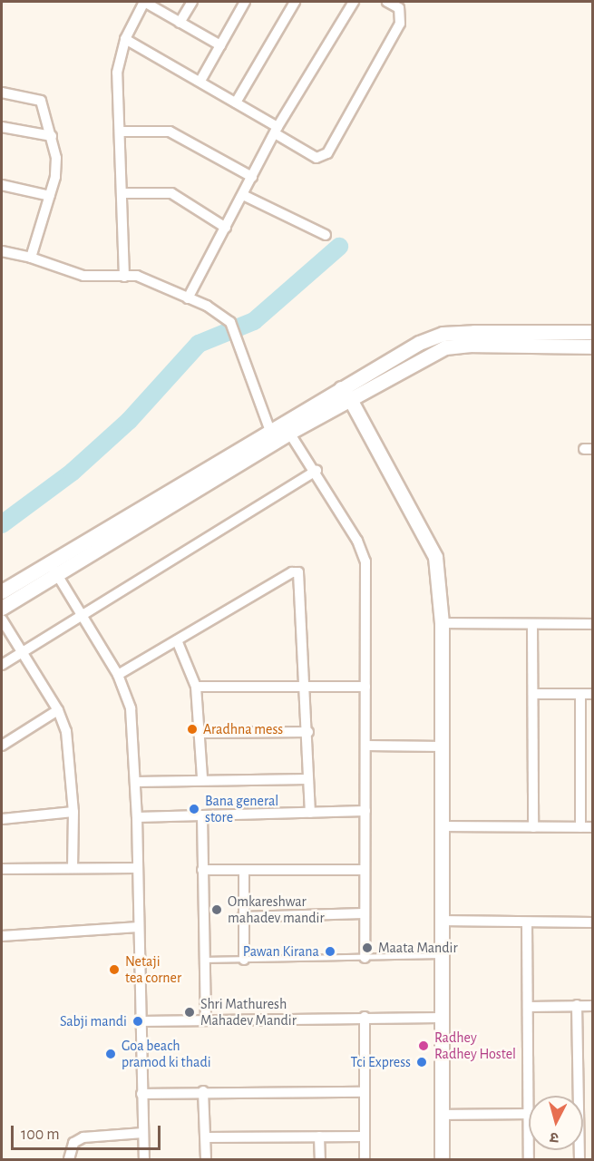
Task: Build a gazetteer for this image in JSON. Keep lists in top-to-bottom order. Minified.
{"places":["Aradhna mess","Bana general store","Omkareshwar mahadev mandir","Maata Mandir","Pawan Kirana","Netaji tea corner","Shri Mathuresh Mahadev Mandir","Sabji mandi","Radhey Radhey Hostel","Goa beach pramod ki thadi","Tci Express"],"scale_bar":"100 m","north":"bottom"}
